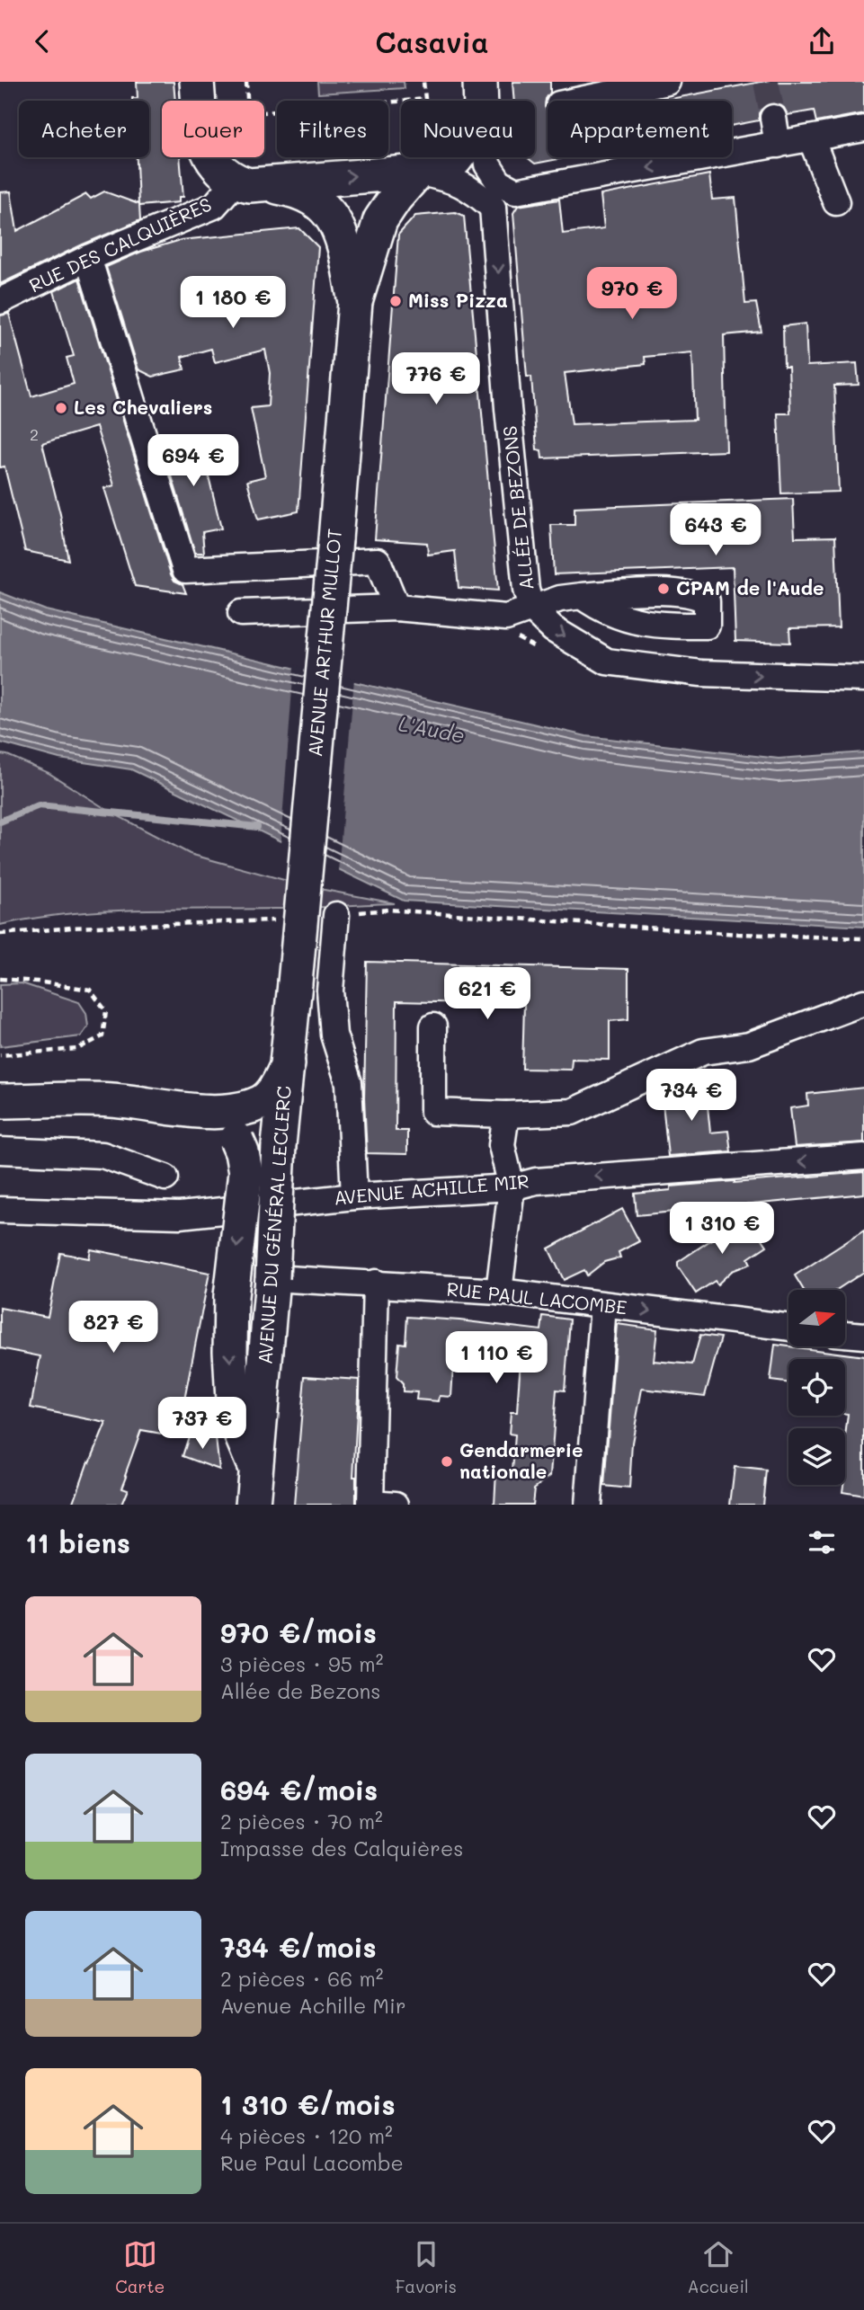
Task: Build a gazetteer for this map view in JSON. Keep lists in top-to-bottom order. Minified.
{"streets":{"main road":["AVENUE ARTHUR MULLOT","AVENUE DU GÉNÉRAL LECLERC"],"street":["RUE DES CALQUIÈRES","ALLÉE DE BEZONS","AVENUE ACHILLE MIR","RUE PAUL LACOMBE"]},"crossings":[["AVENUE ARTHUR MULLOT","AVENUE DU GÉNÉRAL LECLERC"],["AVENUE DU GÉNÉRAL LECLERC","RUE PAUL LACOMBE"]],"one_way":["RUE PAUL LACOMBE"],"water":["L'Aude"],"places":["Miss Pizza","Les Chevaliers","CPAM de l'Aude","Gendarmerie nationale"],"house_numbers":["2"],"north":"right","page":{"header":"Casavia","chip":["Acheter","Louer","Filtres","Nouveau","Appartement"],"price":["970 €","1 180 €","776 €","694 €","643 €","621 €","734 €","1 310 €","827 €","1 110 €","737 €"],"heading":"11 biens","list":[{"name":"970 €/mois","note":"3 pièces · 95 m² · Allée de Bezons"},{"name":"694 €/mois","note":"2 pièces · 70 m² · Impasse des Calquières"},{"name":"734 €/mois","note":"2 pièces · 66 m² · Avenue Achille Mir"},{"name":"1 310 €/mois","note":"4 pièces · 120 m² · Rue Paul Lacombe"}],"tabs":["Carte","Favoris","Accueil"]}}
